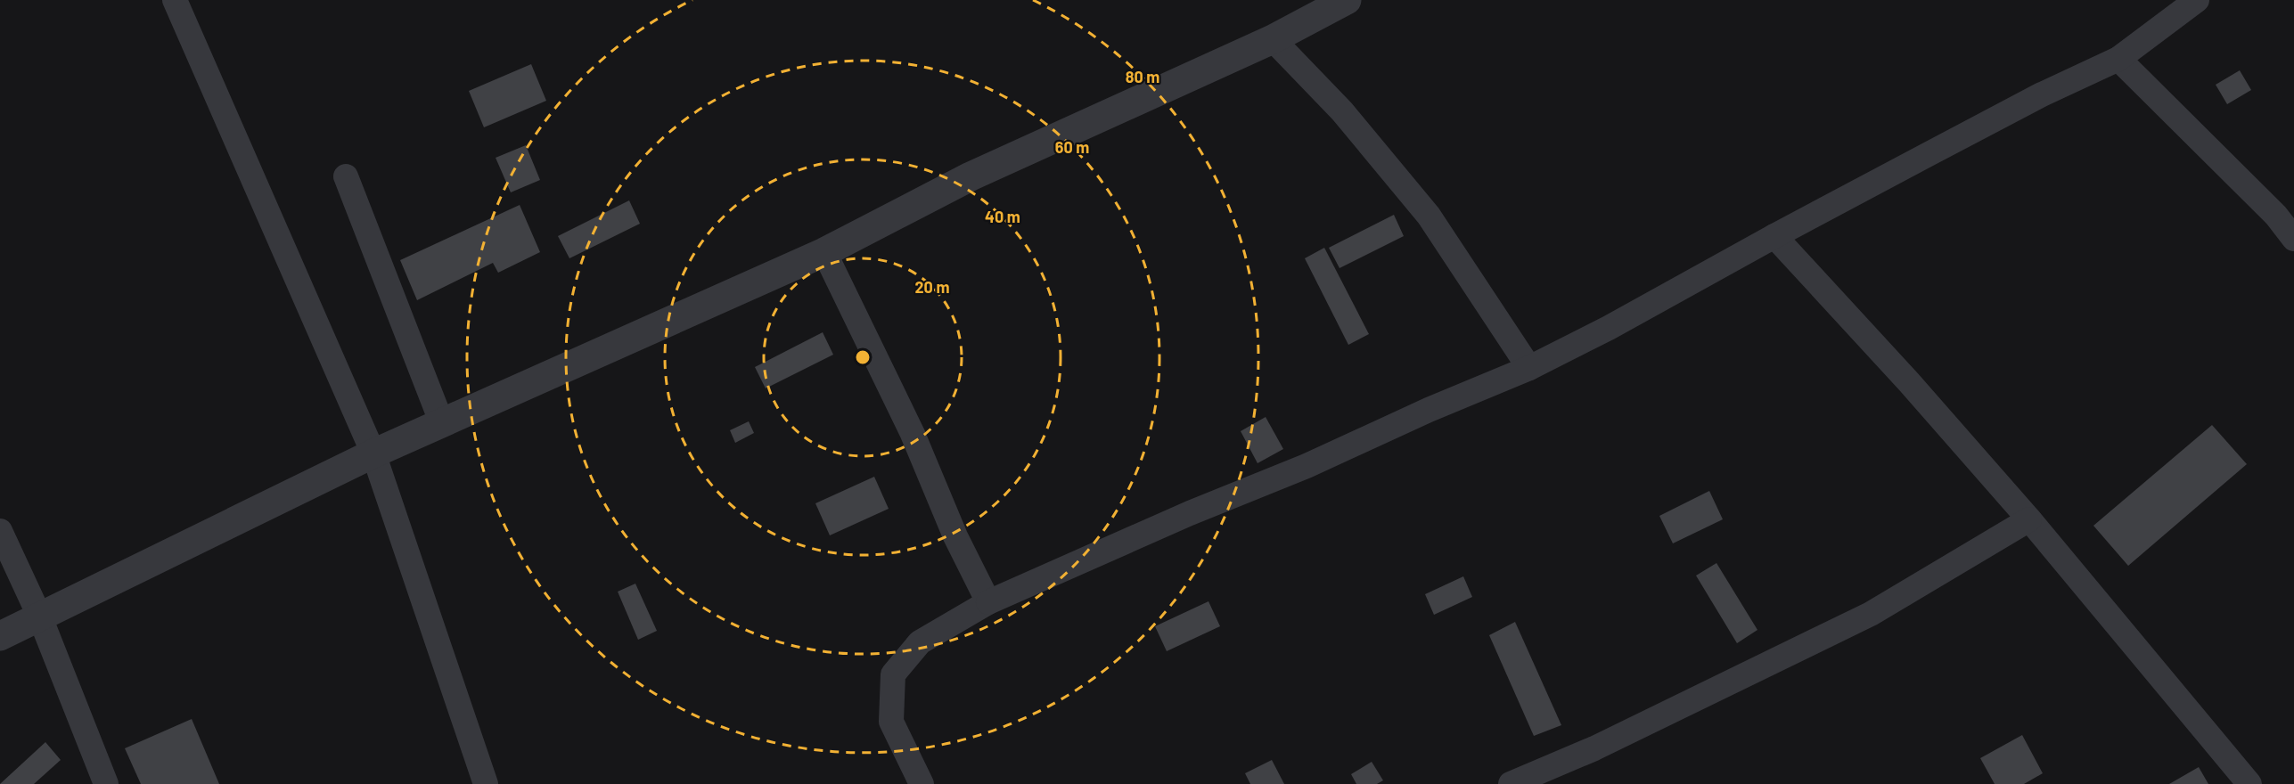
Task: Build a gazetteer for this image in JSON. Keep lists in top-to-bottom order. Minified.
{"rings":["80 m","60 m","40 m","20 m"]}
